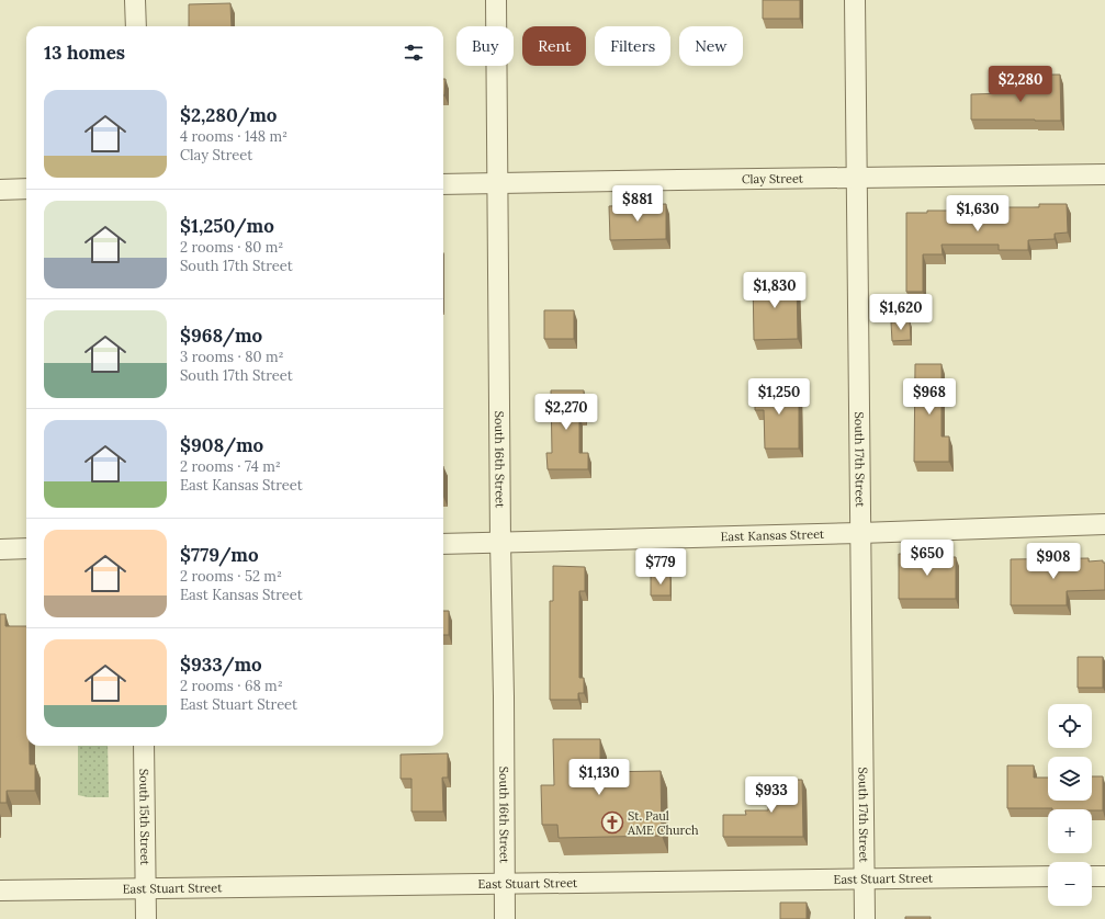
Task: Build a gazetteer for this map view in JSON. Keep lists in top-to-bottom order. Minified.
{"streets":{"street":["Clay Street","South 16th Street","South 17th Street","East Kansas Street","South 15th Street","East Stuart Street"]},"crossings":[["Clay Street","South 16th Street"],["Clay Street","South 17th Street"],["South 16th Street","East Kansas Street"],["South 16th Street","East Stuart Street"],["South 17th Street","East Kansas Street"],["South 17th Street","East Stuart Street"],["South 15th Street","East Stuart Street"]],"places":{"church":["St. Paul AME Church"]},"page":{"chip":["Buy","Rent","Filters","New"],"heading":"13 homes","price":["$2,280","$881","$1,630","$1,830","$1,620","$1,250","$968","$2,270","$650","$908","$779","$1,130","$933"],"list":[{"name":"$2,280/mo","note":"4 rooms · 148 m² · Clay Street"},{"name":"$1,250/mo","note":"2 rooms · 80 m² · South 17th Street"},{"name":"$968/mo","note":"3 rooms · 80 m² · South 17th Street"},{"name":"$908/mo","note":"2 rooms · 74 m² · East Kansas Street"},{"name":"$779/mo","note":"2 rooms · 52 m² · East Kansas Street"},{"name":"$933/mo","note":"2 rooms · 68 m² · East Stuart Street"}],"map_buttons":["+","−"]}}
